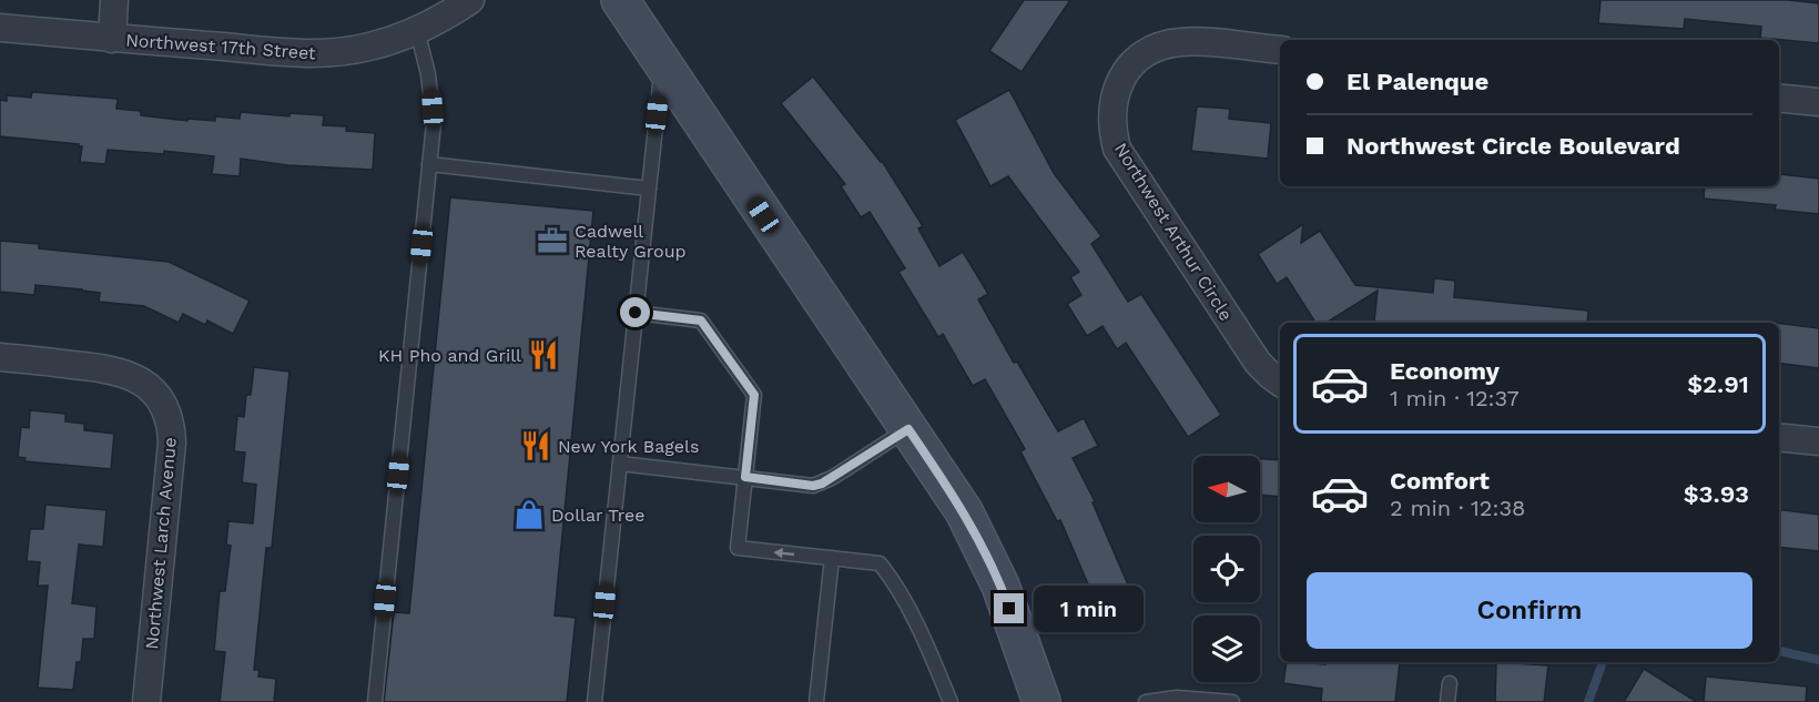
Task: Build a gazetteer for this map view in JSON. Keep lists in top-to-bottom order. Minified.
{"streets":{"street":["Northwest 17th Street","Northwest Arthur Circle","Northwest Larch Avenue"]},"places":{"office":["Cadwell Realty Group"],"restaurant":["KH Pho and Grill","New York Bagels"],"shop":["Dollar Tree"]},"north":"left","page":{"banner":["El Palenque","Northwest Circle Boulevard"],"list":[{"name":"Economy","note":"1 min · 12:37","value":"$2.91"},{"name":"Comfort","note":"2 min · 12:38","value":"$3.93"}],"buttons":"Confirm","bubble":"1 min"}}
